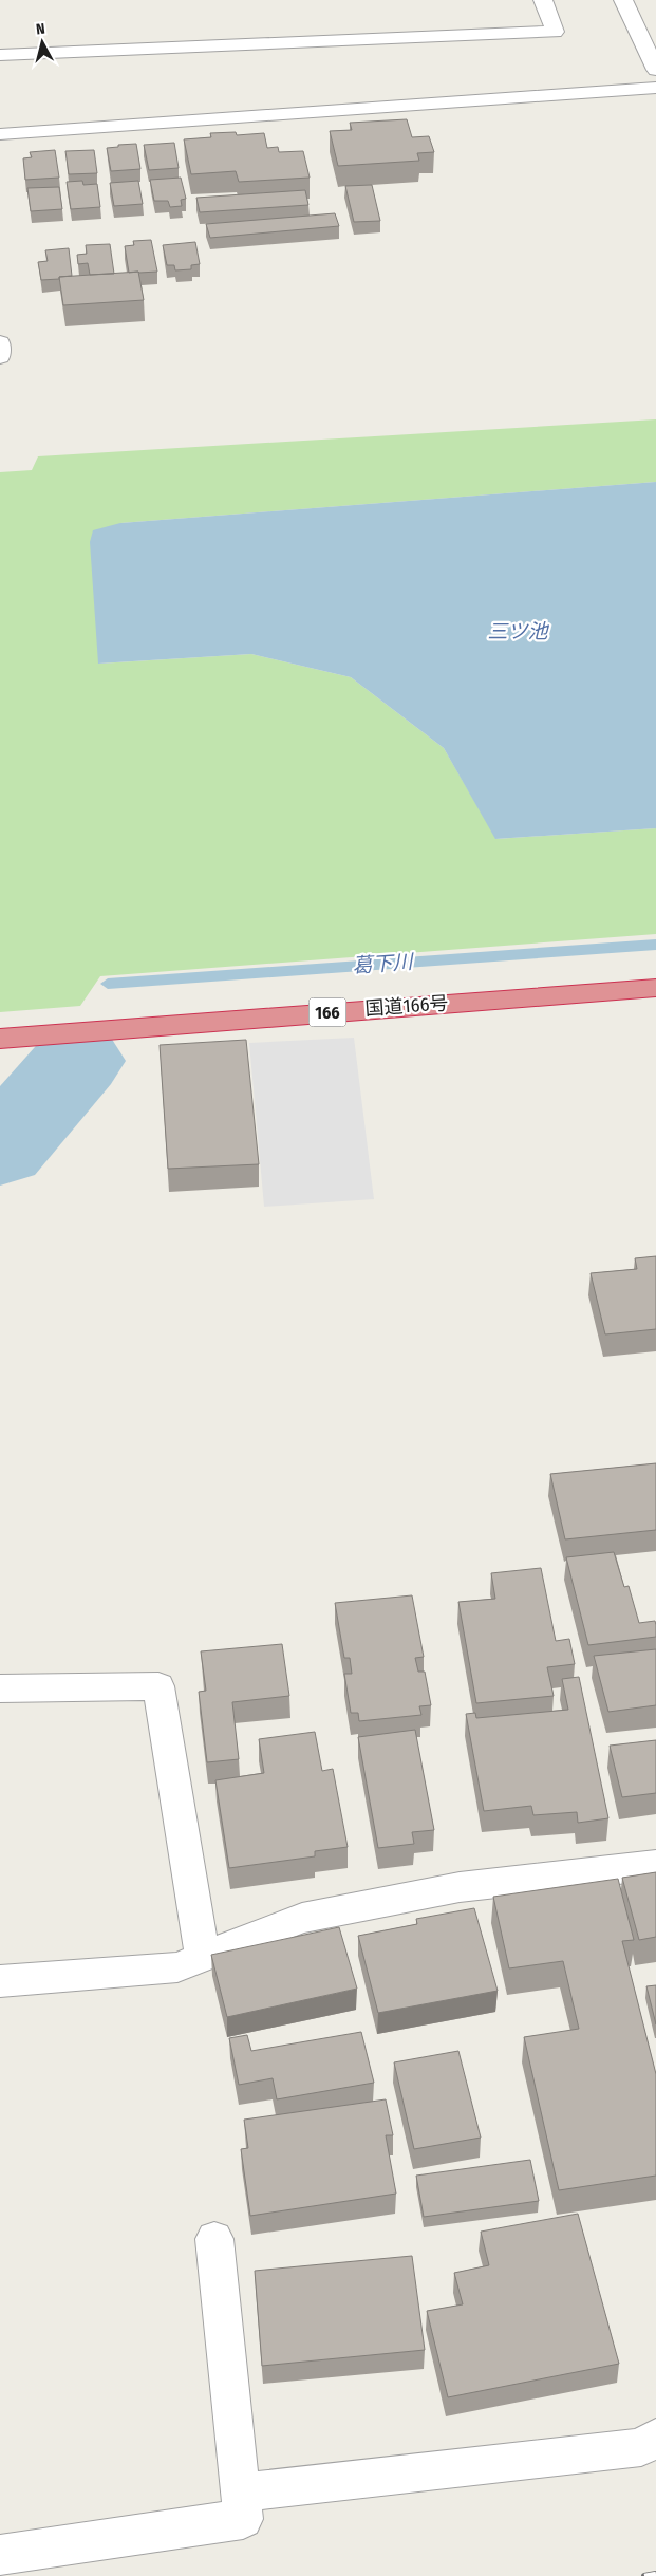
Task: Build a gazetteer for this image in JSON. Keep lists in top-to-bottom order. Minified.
{"streets":{"highway":["国道166号","166"]},"water":["三ツ池","葛下川"],"north":"top"}
